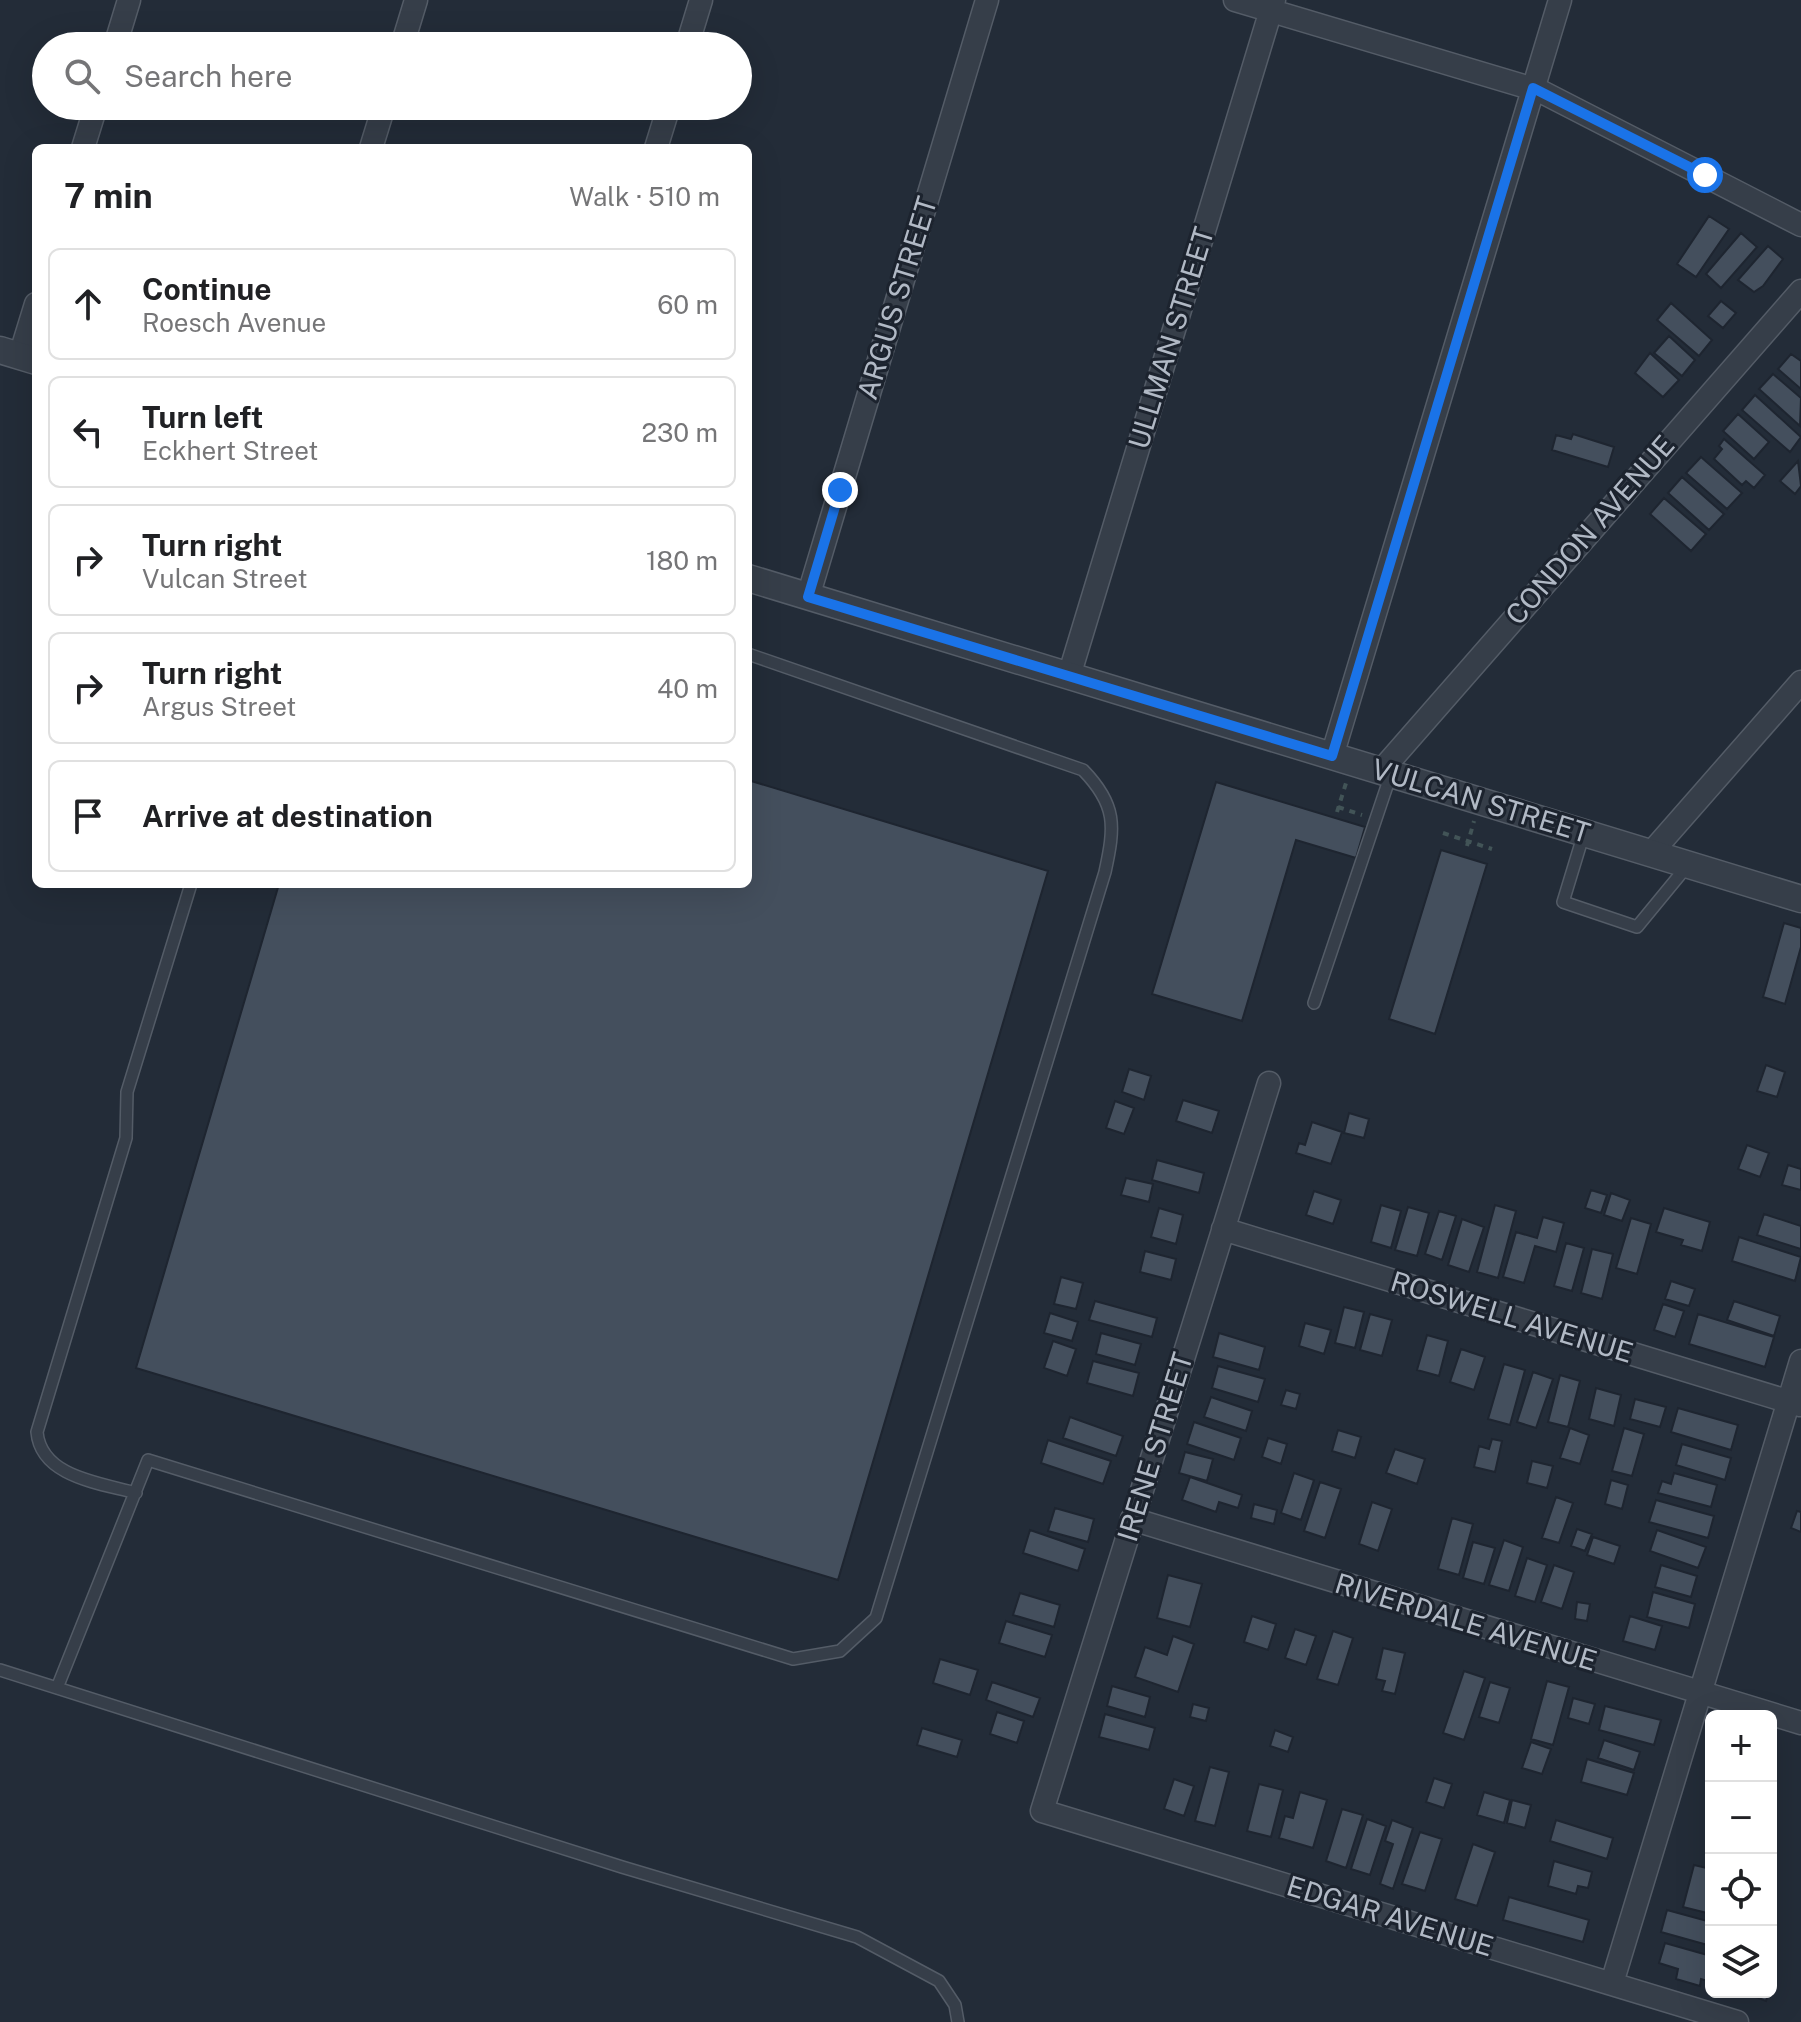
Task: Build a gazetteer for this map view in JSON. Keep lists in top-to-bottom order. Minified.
{"streets":{"street":["ARGUS STREET","ULLMAN STREET","CONDON AVENUE","VULCAN STREET","ROSWELL AVENUE","IRENE STREET","RIVERDALE AVENUE","EDGAR AVENUE"]},"crossings":[["ARGUS STREET","VULCAN STREET"],["ULLMAN STREET","VULCAN STREET"],["CONDON AVENUE","VULCAN STREET"],["ROSWELL AVENUE","IRENE STREET"],["IRENE STREET","RIVERDALE AVENUE"],["IRENE STREET","EDGAR AVENUE"]],"page":{"search":"Search here","heading":["7 min","Walk · 510 m"],"list":[["Continue","Roesch Avenue","60 m"],["Turn left","Eckhert Street","230 m"],["Turn right","Vulcan Street","180 m"],["Turn right","Argus Street","40 m"],"Arrive at destination"],"map_buttons":["+","−"]}}
